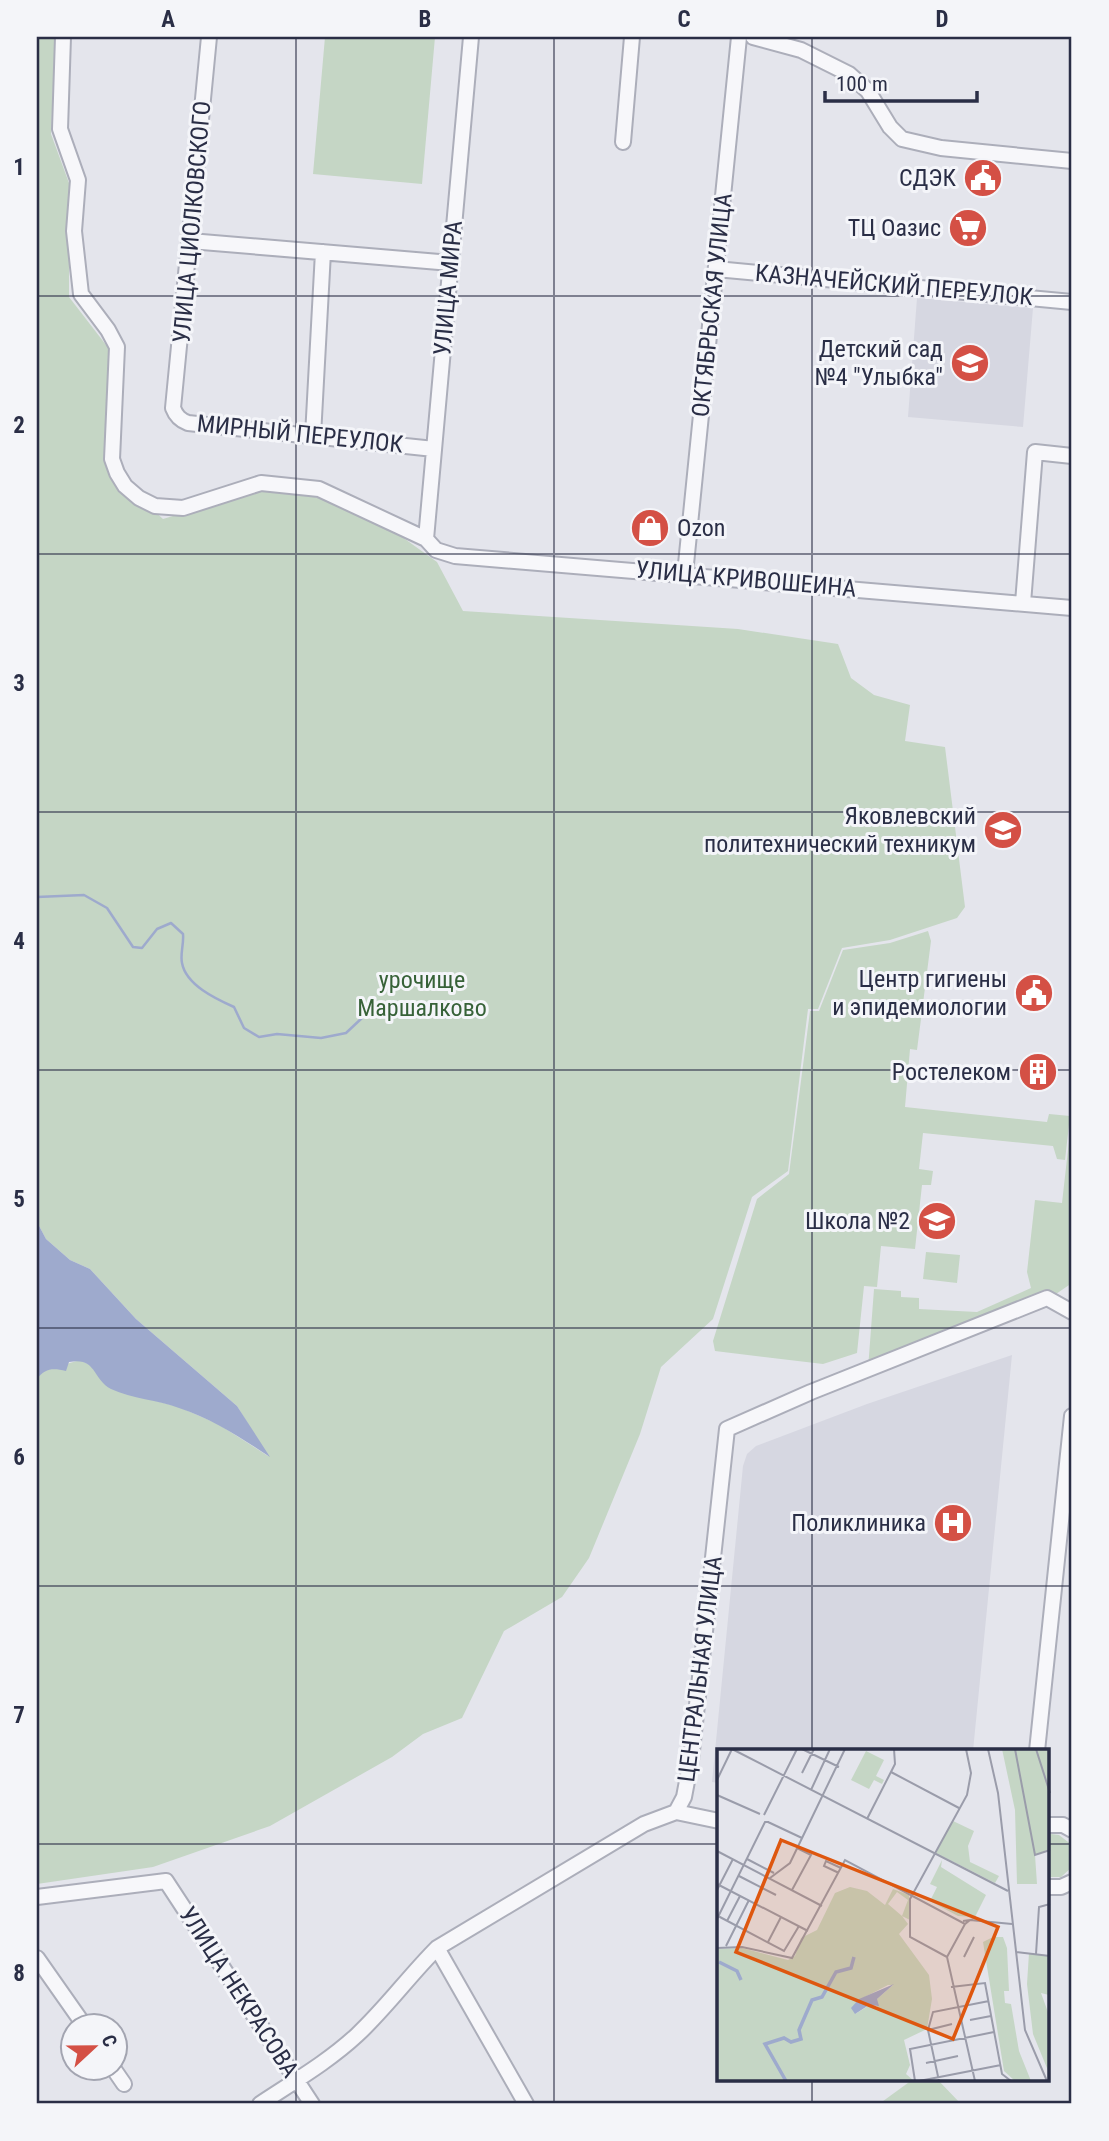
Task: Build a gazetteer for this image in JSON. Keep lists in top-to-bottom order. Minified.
{"streets":{"street":["УЛИЦА ЦИОЛКОВСКОГО","КАЗНАЧЕЙСКИЙ ПЕРЕУЛОК","УЛИЦА МИРА","ОКТЯБРЬСКАЯ УЛИЦА","МИРНЫЙ ПЕРЕУЛОК","УЛИЦА КРИВОШЕИНА","ЦЕНТРАЛЬНАЯ УЛИЦА","УЛИЦА НЕКРАСОВА"]},"crossings":[["УЛИЦА ЦИОЛКОВСКОГО","МИРНЫЙ ПЕРЕУЛОК"],["КАЗНАЧЕЙСКИЙ ПЕРЕУЛОК","ОКТЯБРЬСКАЯ УЛИЦА"],["УЛИЦА МИРА","МИРНЫЙ ПЕРЕУЛОК"],["УЛИЦА МИРА","УЛИЦА КРИВОШЕИНА"],["ОКТЯБРЬСКАЯ УЛИЦА","УЛИЦА КРИВОШЕИНА"],["ЦЕНТРАЛЬНАЯ УЛИЦА","УЛИЦА НЕКРАСОВА"]],"parks":["урочище Маршалково"],"places":{"public building":["СДЭК","Центр гигиены и эпидемиологии"],"supermarket":["ТЦ Оазис"],"school or university":["Детский сад №4 \"Улыбка\"","Яковлевский политехнический техникум","Школа №2"],"shop":["Ozon"],"building":["Ростелеком"],"hospital":["Поликлиника"]},"scale_bar":"100 m","north":"right","grid":{"columns":["A","B","C","D"],"rows":["1","2","3","4","5","6","7","8"]}}
